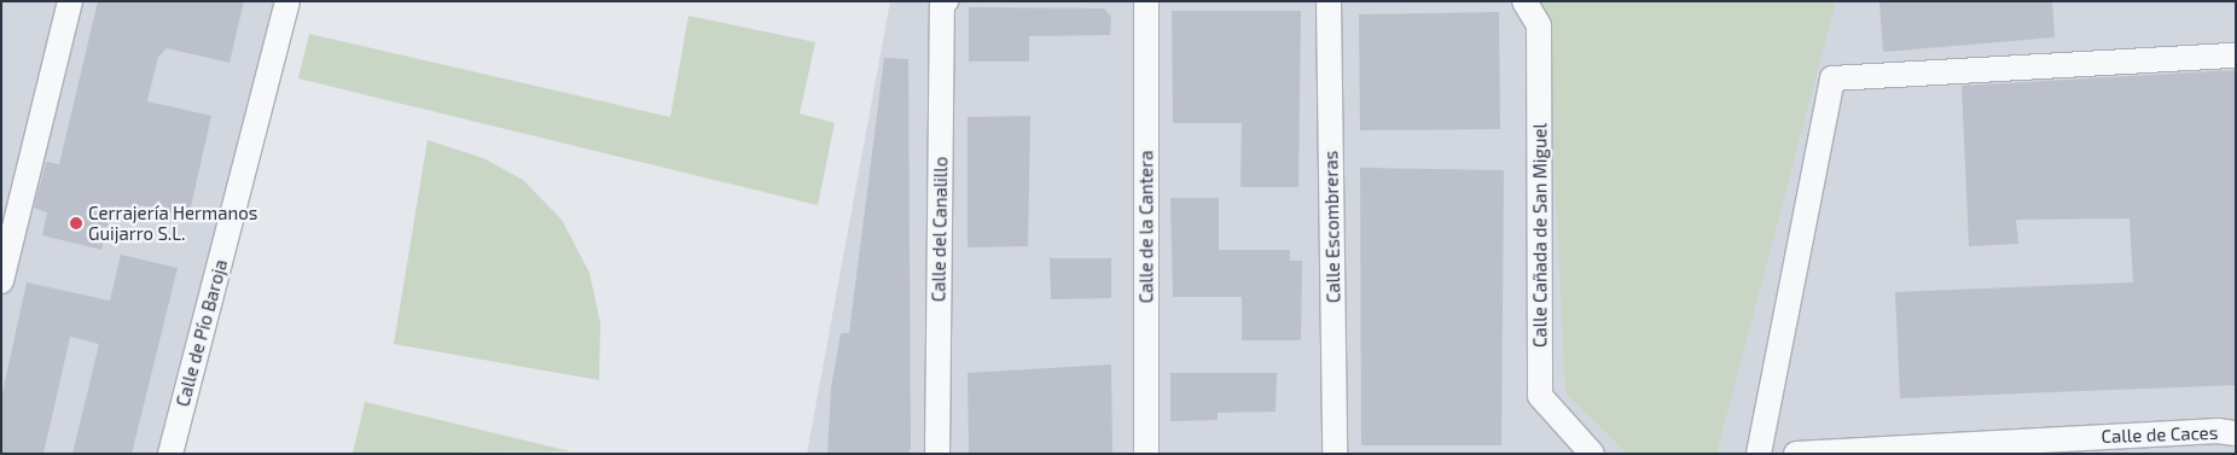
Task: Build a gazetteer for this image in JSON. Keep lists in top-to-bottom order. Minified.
{"streets":{"street":["Calle de la Cantera","Calle Escombreras","Calle del Canalillo","Calle Cañada de San Miguel","Calle de Pío Baroja","Calle de Caces"]},"places":["Cerrajería Hermanos Guijarro S.L."]}
